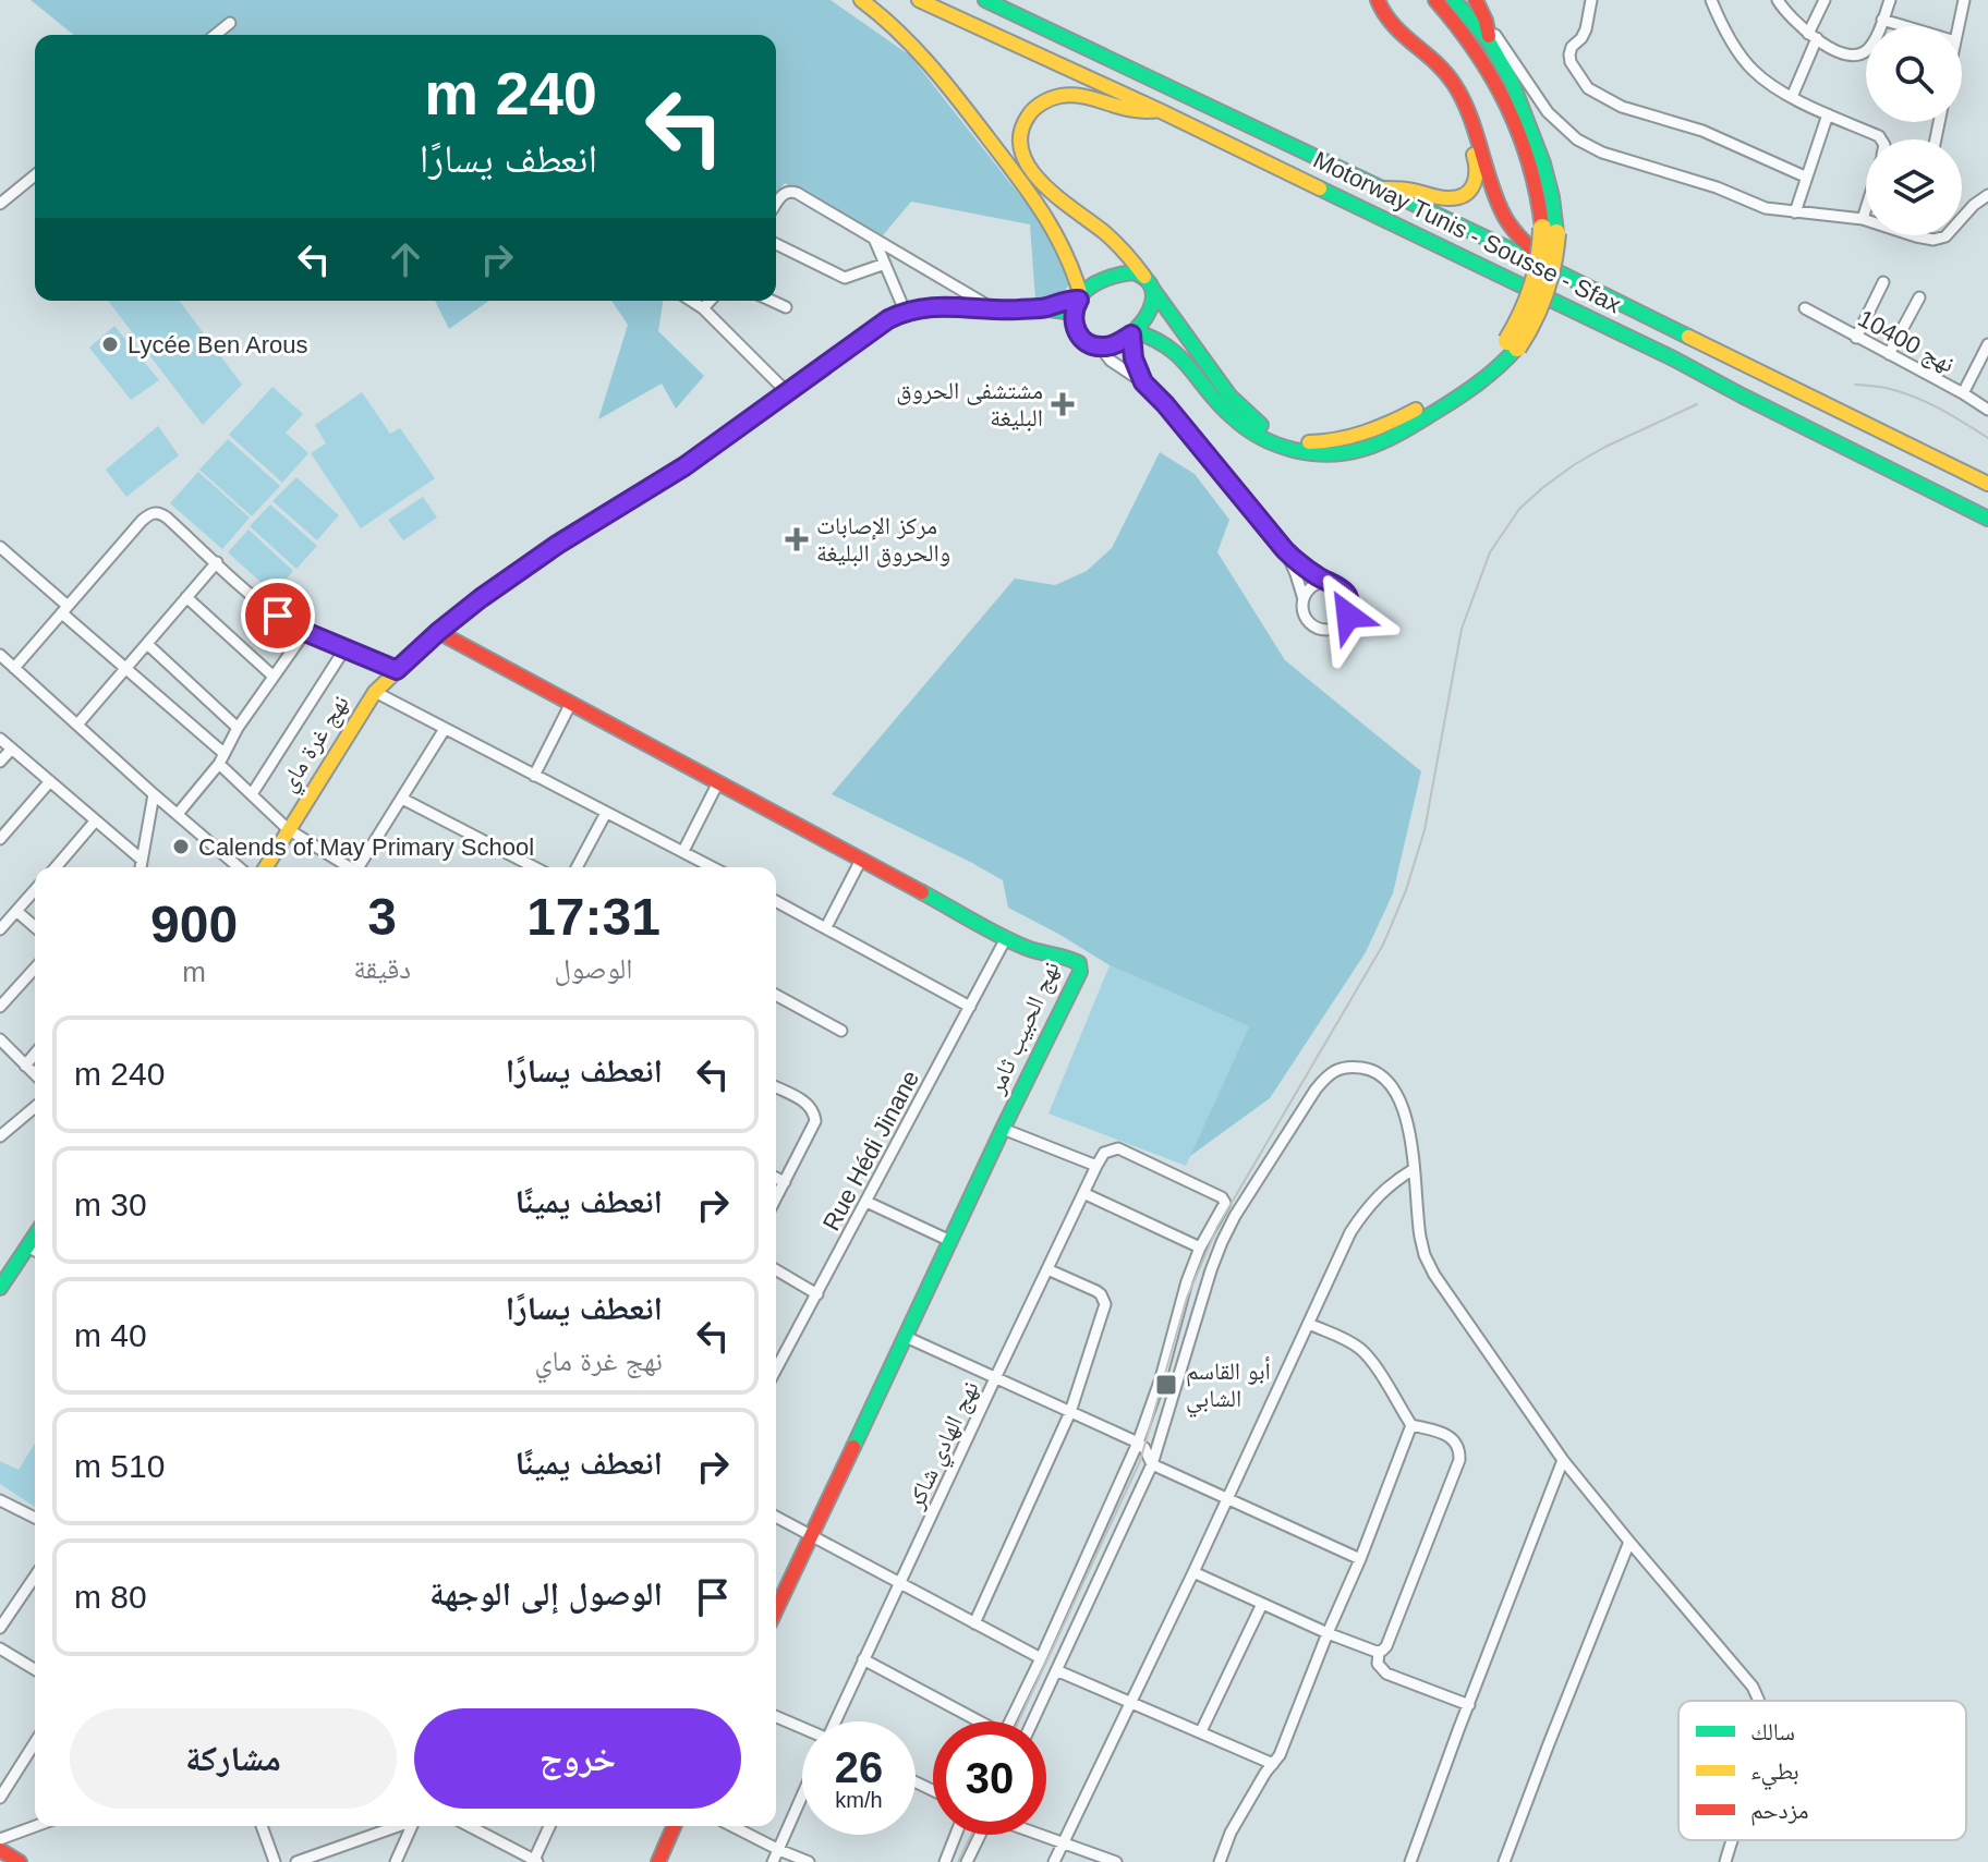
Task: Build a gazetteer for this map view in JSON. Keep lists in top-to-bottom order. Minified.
{"streets":{"main road":["Motorway Tunis - Sousse - Sfax","نهج غرة ماي","نهج الحبيب ثامر"],"street":["نهج 10400","Rue Hédi Jinane","نهج الهادي شاكر"]},"crossings":[["نهج غرة ماي","نهج الحبيب ثامر"],["نهج الحبيب ثامر","Rue Hédi Jinane"]],"places":{"other":["Lycée Ben Arous","Calends of May Primary School"],"health":["مشتشفى الحروق البليغة","مركز الإصابات والحروق البليغة"],"transit":["أبو القاسم الشابي"]},"legend":["سالك","بطيء","مزدحم"],"page":{"turn":["240 m","انعطف يسارًا"],"eta":["17:31","الوصول","3","دقيقة","900","m"],"list":[{"name":"انعطف يسارًا","value":"240 m"},{"name":"انعطف يمينًا","value":"30 m"},{"name":"انعطف يسارًا","note":"نهج غرة ماي","value":"40 m"},{"name":"انعطف يمينًا","value":"510 m"},{"name":"الوصول إلى الوجهة","value":"80 m"}],"buttons":["خروج","مشاركة"],"speed":"26 km/h","limit":"30"}}
